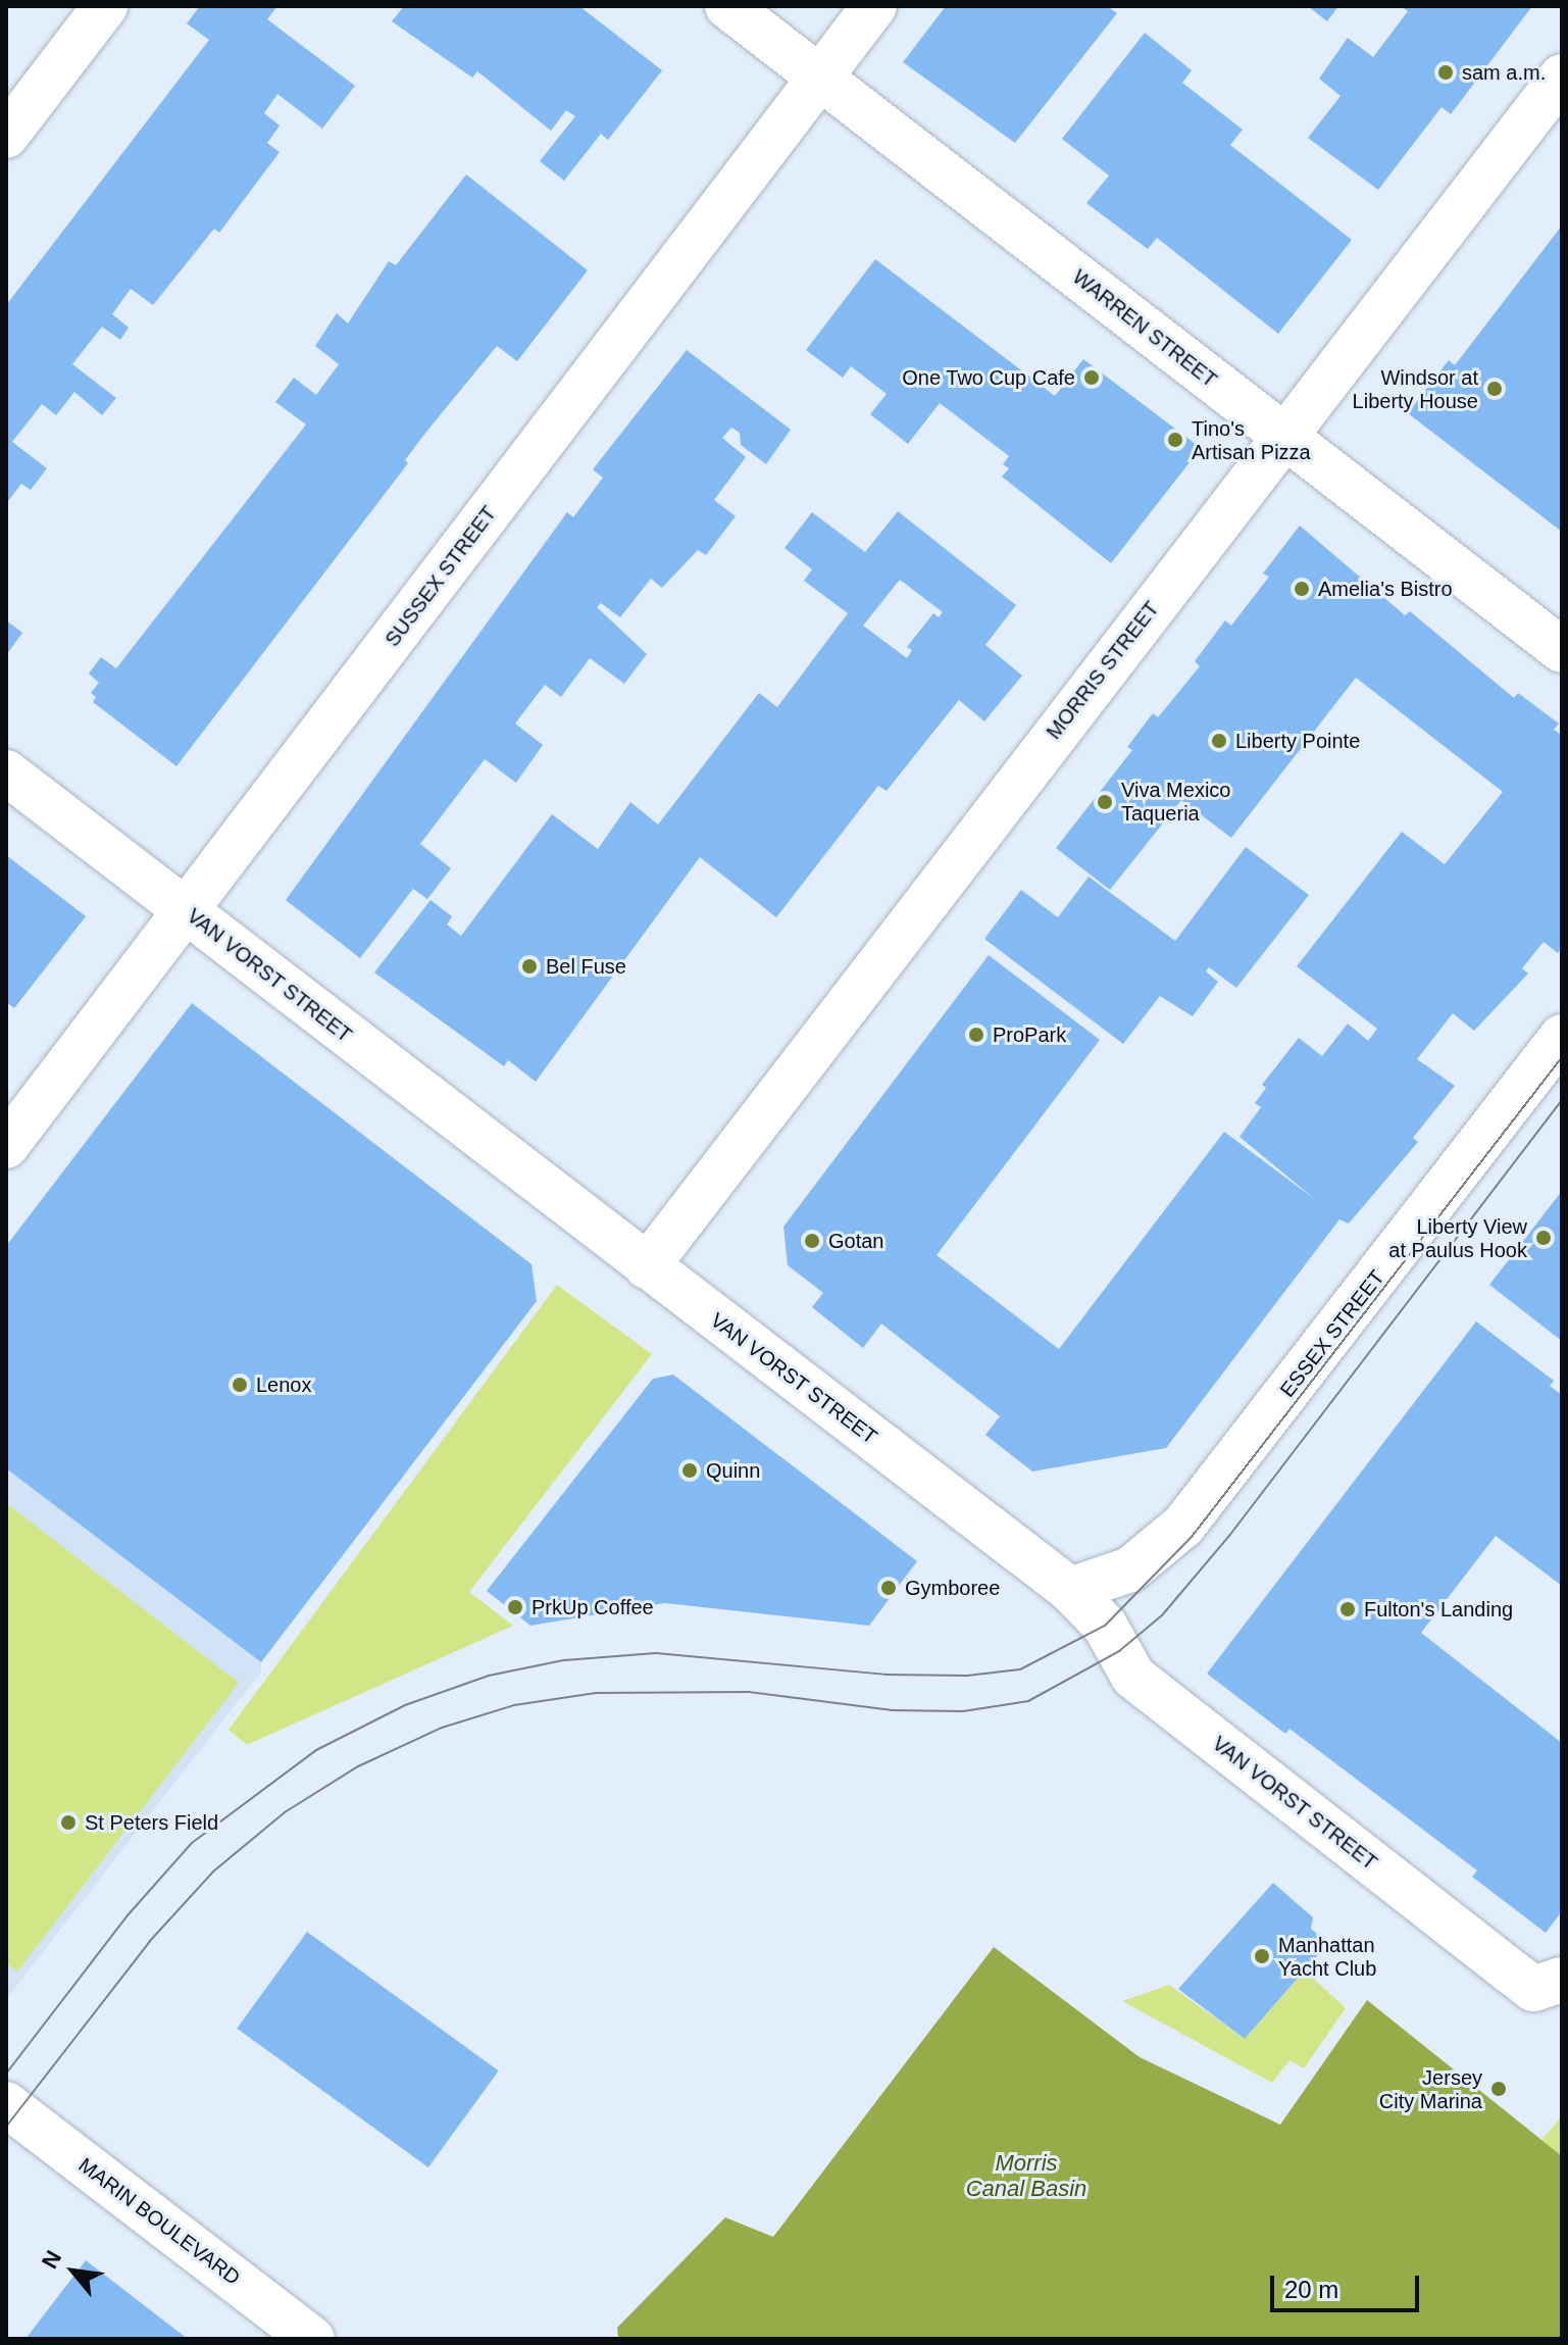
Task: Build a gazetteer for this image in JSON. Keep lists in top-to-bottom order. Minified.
{"streets":{"street":["WARREN STREET","SUSSEX STREET","MORRIS STREET","VAN VORST STREET","ESSEX STREET","MARIN BOULEVARD"]},"crossings":[["WARREN STREET","SUSSEX STREET"],["WARREN STREET","MORRIS STREET"],["SUSSEX STREET","VAN VORST STREET"],["MORRIS STREET","VAN VORST STREET"],["VAN VORST STREET","ESSEX STREET"]],"water":["Morris Canal Basin"],"places":["sam a.m.","One Two Cup Cafe","Windsor at Liberty House","Tino's Artisan Pizza","Amelia's Bistro","Liberty Pointe","Viva Mexico Taqueria","Bel Fuse","ProPark","Liberty View at Paulus Hook","Gotan","Lenox","Quinn","Gymboree","PrkUp Coffee","Fulton's Landing","St Peters Field","Manhattan Yacht Club","Jersey City Marina"],"scale_bar":"20 m","north":"top left"}
